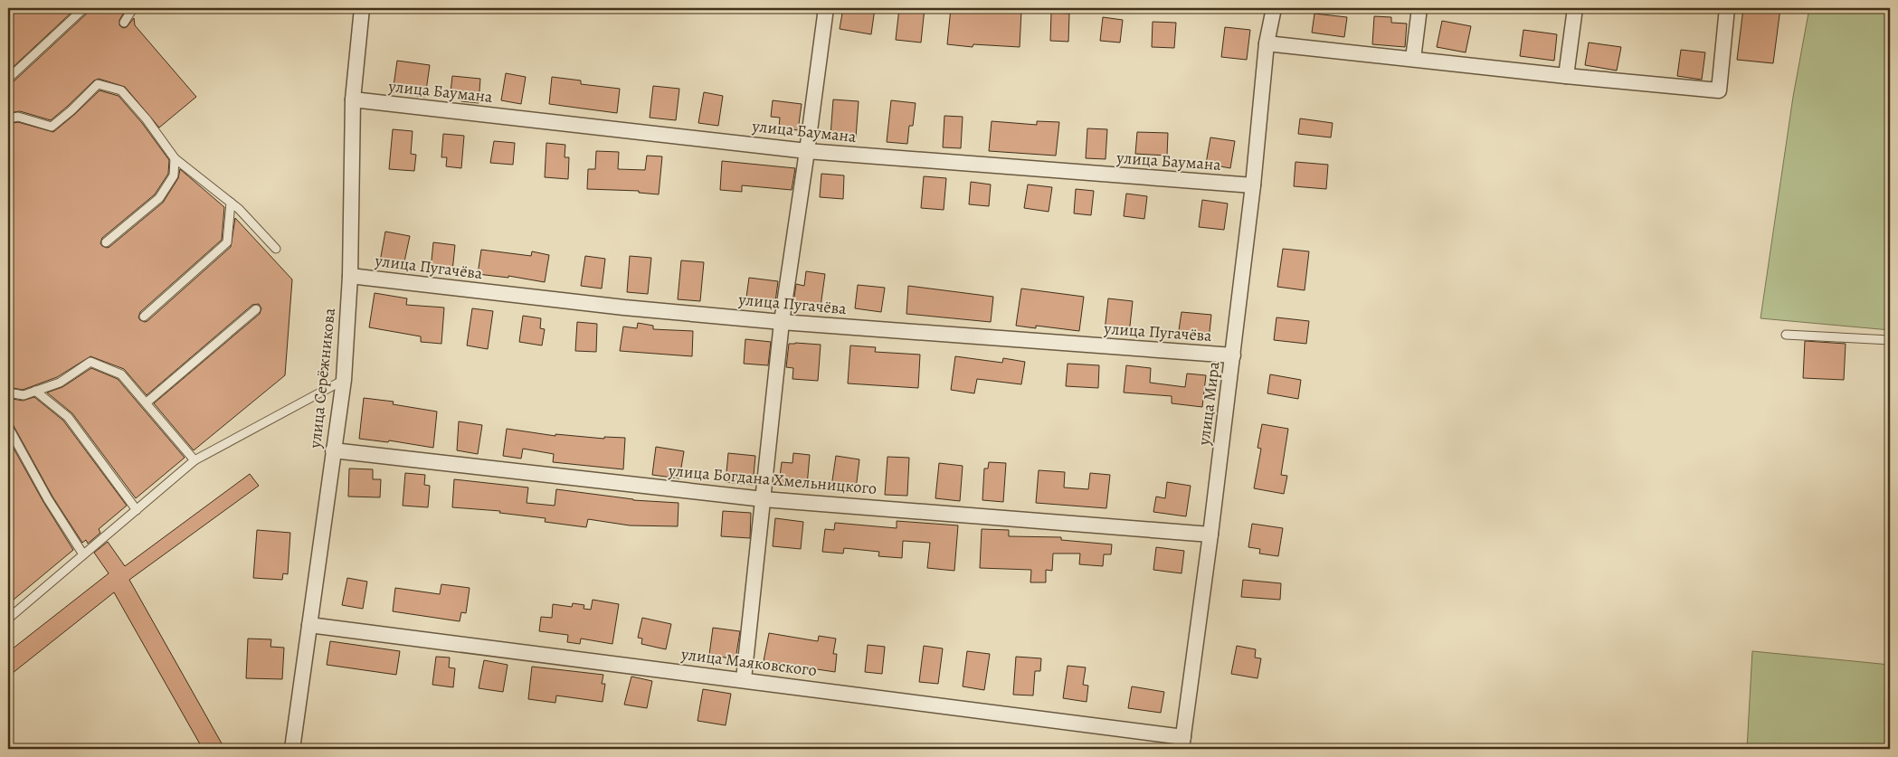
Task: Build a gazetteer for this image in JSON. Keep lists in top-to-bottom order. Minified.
{"streets":{"street":["улица Баумана","улица Пугачёва","улица Серёжникова","улица Мира","улица Богдана Хмельницкого","улица Маяковского"]},"crossings":[["улица Баумана","улица Серёжникова"],["улица Баумана","улица Мира"],["улица Пугачёва","улица Серёжникова"],["улица Пугачёва","улица Мира"],["улица Серёжникова","улица Богдана Хмельницкого"],["улица Серёжникова","улица Маяковского"],["улица Мира","улица Богдана Хмельницкого"],["улица Мира","улица Маяковского"]]}
